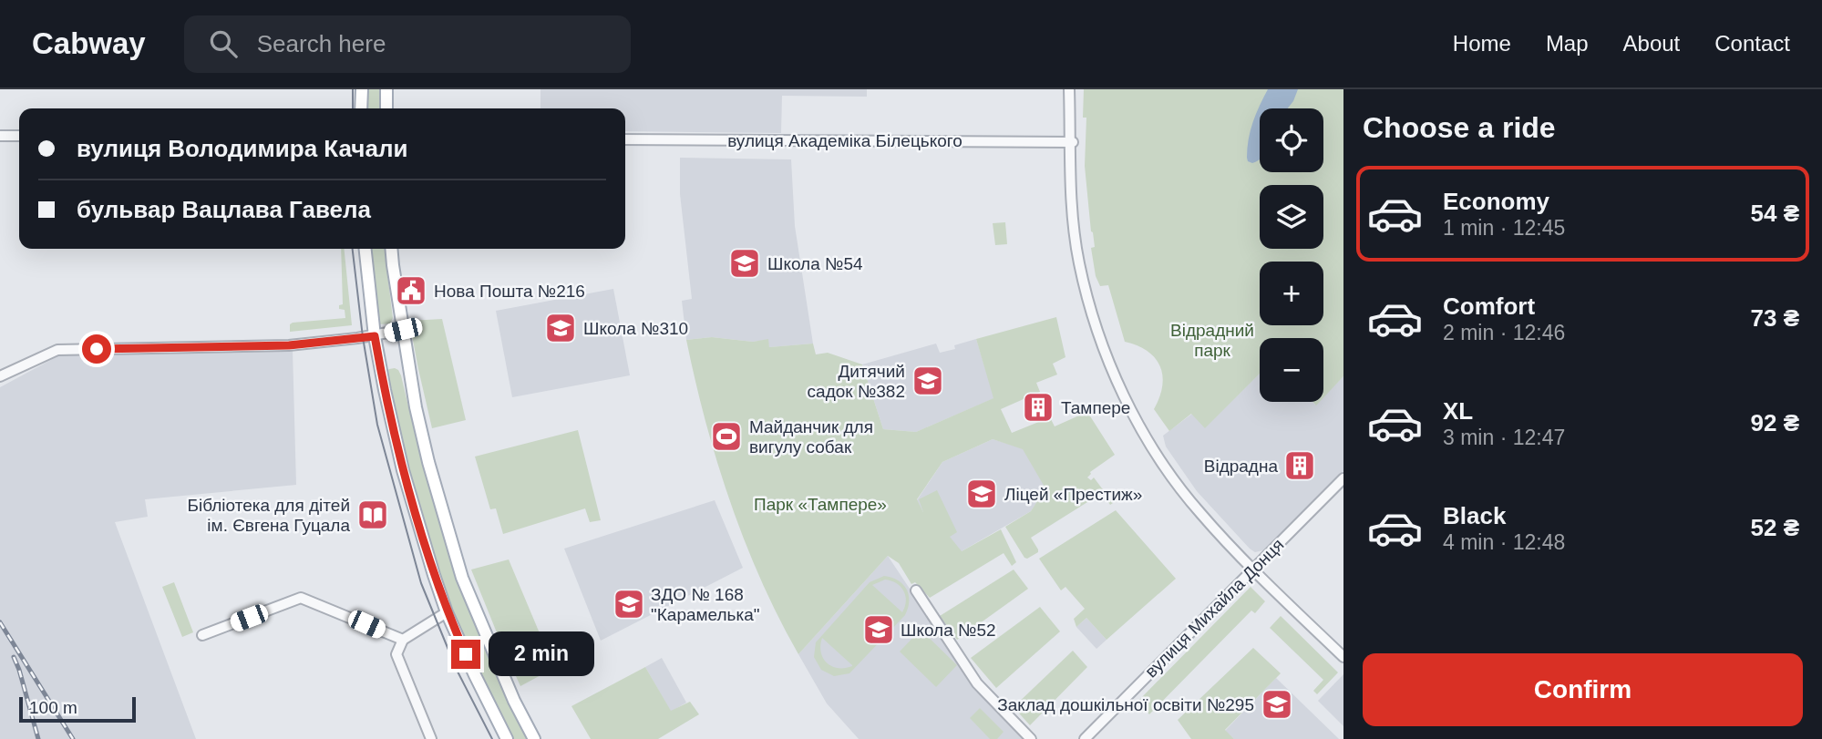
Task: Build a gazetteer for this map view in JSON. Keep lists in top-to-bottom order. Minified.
{"streets":{"street":["вулиця Академіка Білецького","вулиця Михайла Донця"]},"parks":["Відрадний парк","Парк «Тампере»"],"places":{"school or university":["Школа №54","Школа №310","Дитячий садок №382","Ліцей «Престиж»","ЗДО № 168 \"Карамелька\"","Школа №52","Заклад дошкільної освіти №295"],"public building":["Нова Пошта №216"],"building":["Тампере","Відрадна"],"sports":["Майданчик для вигулу собак"],"library":["Бібліотека для дітей ім. Євгена Гуцала"]},"scale_bar":"100 m","page":{"header":"Cabway","search":"Search here","nav":["Home","Map","About","Contact"],"heading":"Choose a ride","map_buttons":["+","−"],"banner":["вулиця Володимира Качали","бульвар Вацлава Гавела"],"list":[{"name":"Economy","note":"1 min · 12:45","value":"54 ₴"},{"name":"Comfort","note":"2 min · 12:46","value":"73 ₴"},{"name":"XL","note":"3 min · 12:47","value":"92 ₴"},{"name":"Black","note":"4 min · 12:48","value":"52 ₴"}],"bubble":"2 min","buttons":"Confirm","scale":"100 m"}}
